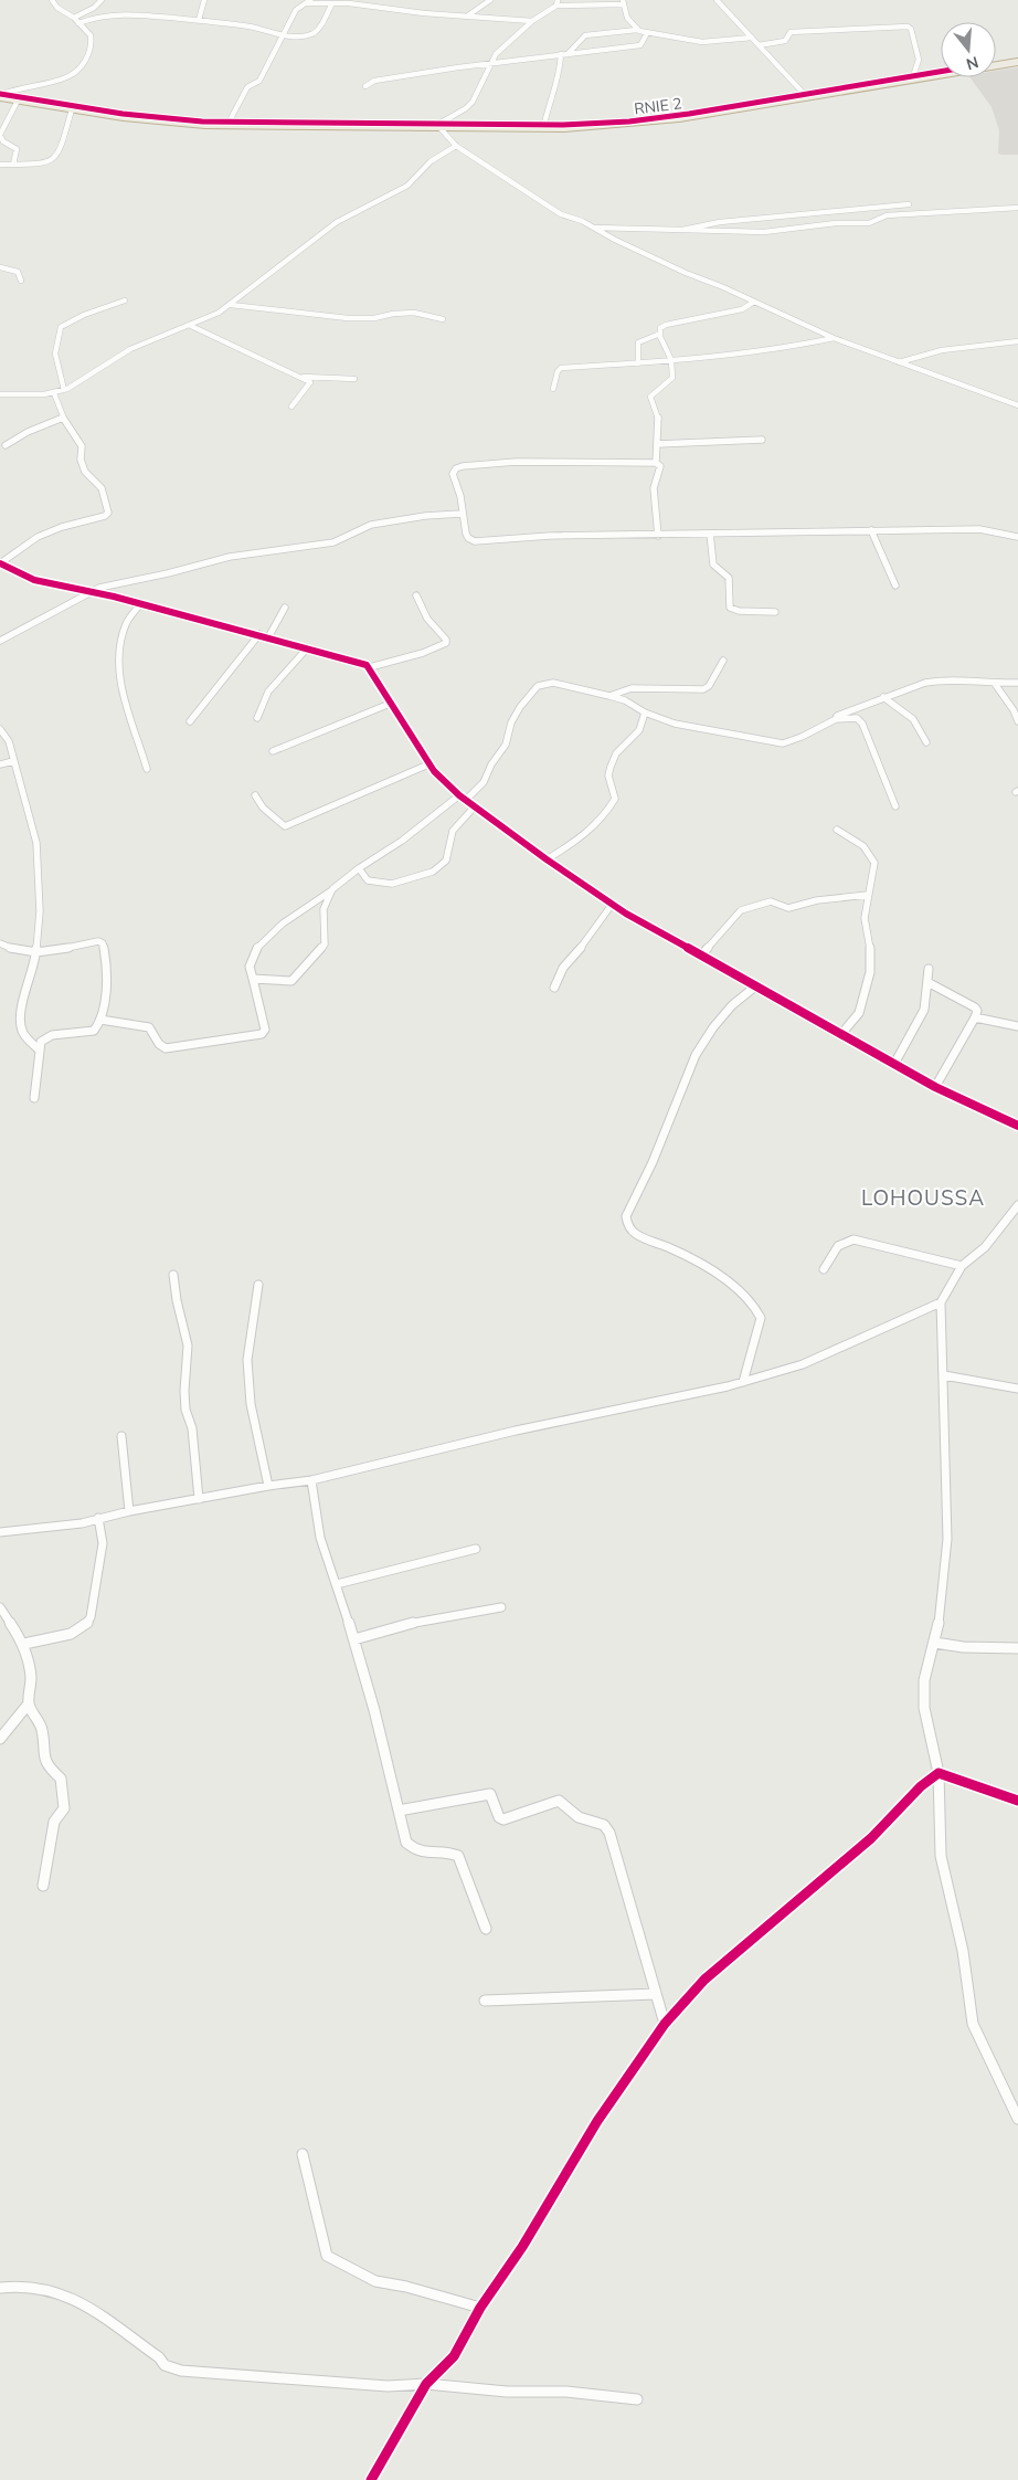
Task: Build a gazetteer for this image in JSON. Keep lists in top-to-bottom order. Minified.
{"streets":{"highway":["RNIE 2"]},"districts":["LOHOUSSA"],"north":"bottom"}
